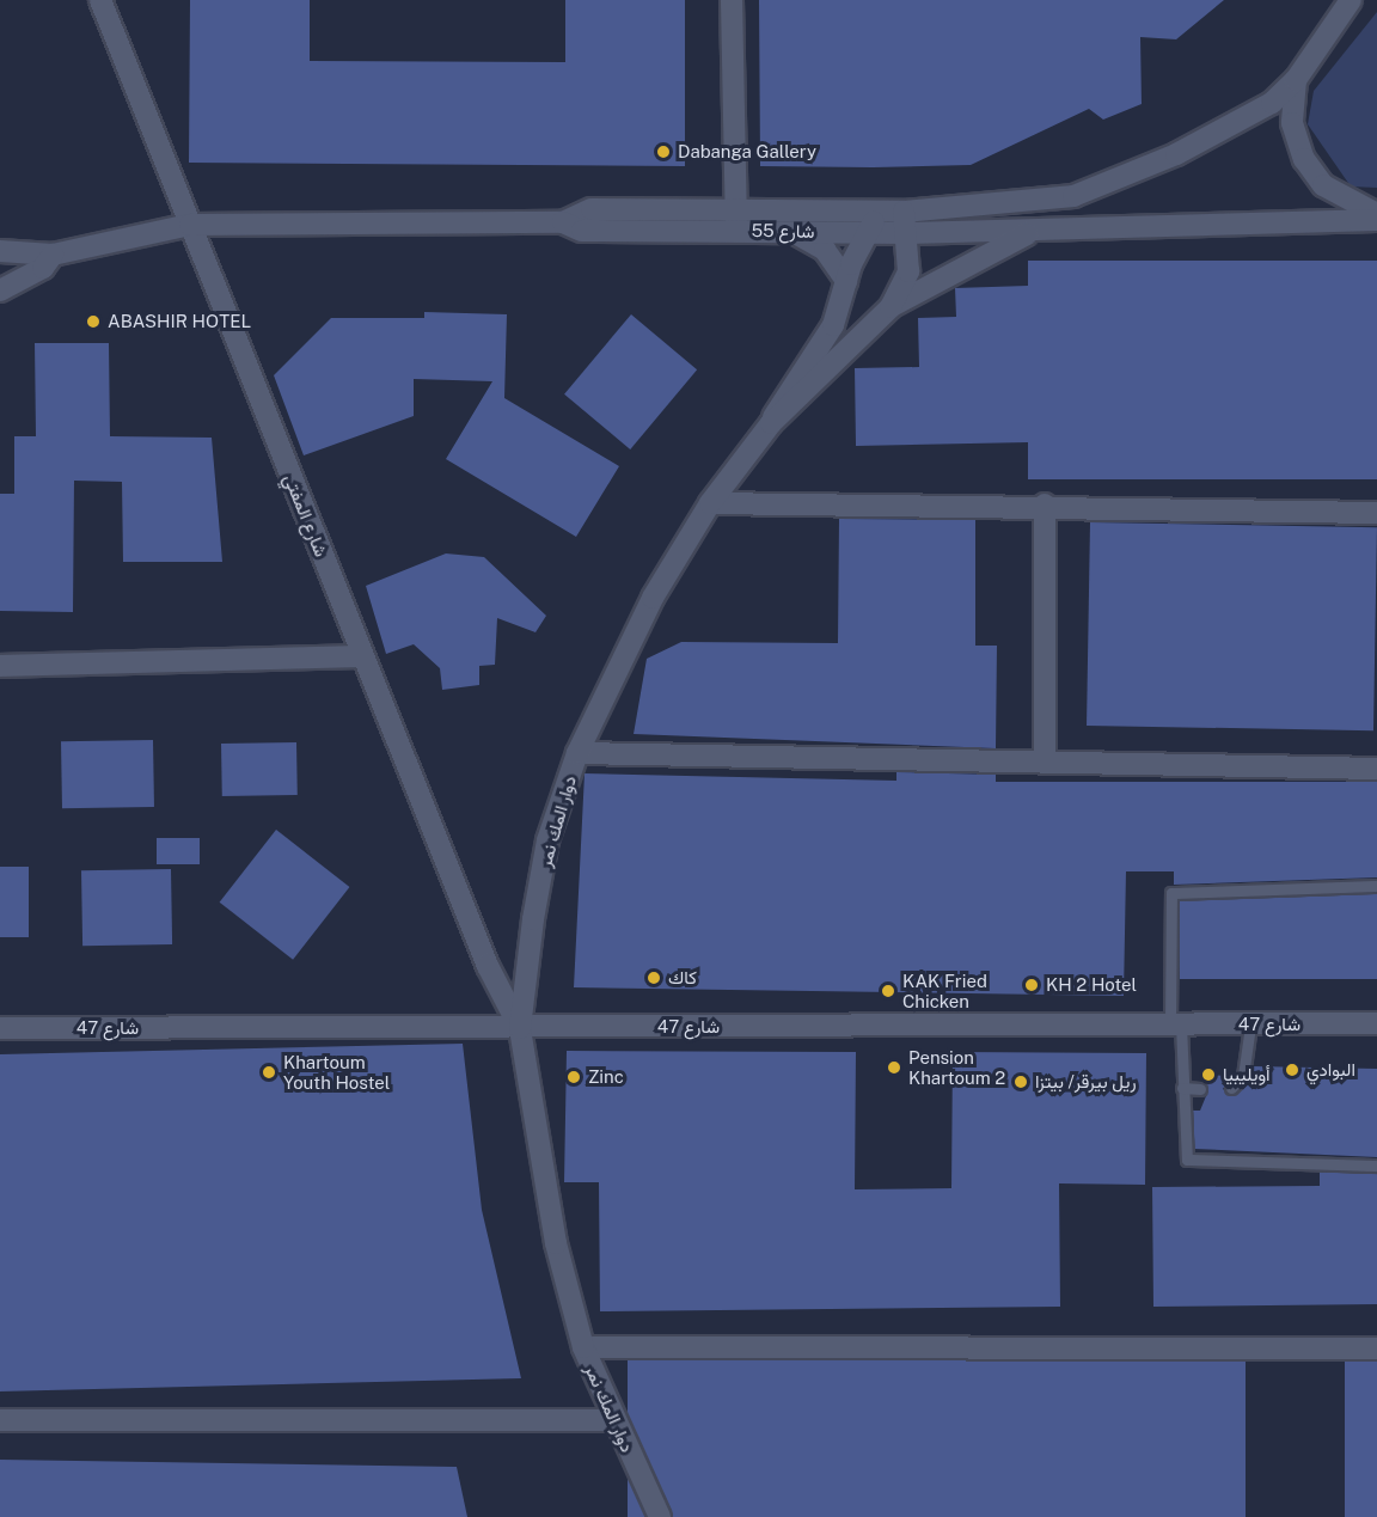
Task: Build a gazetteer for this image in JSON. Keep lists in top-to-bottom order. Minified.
{"streets":{"street":["شارع 55","شارع المفتي","دوار المك نمر","شارع 47"]},"crossings":[["شارع 55","شارع المفتي"],["شارع 55","دوار المك نمر"],["شارع المفتي","دوار المك نمر"],["شارع المفتي","شارع 47"],["دوار المك نمر","شارع 47"]],"places":["Dabanga Gallery","ABASHIR HOTEL","كاك","KH 2 Hotel","KAK Fried Chicken","Pension Khartoum 2","البوادي","Khartoum Youth Hostel","أويليبيا","Zinc","ريل بيرقر/ بيتزا"]}
